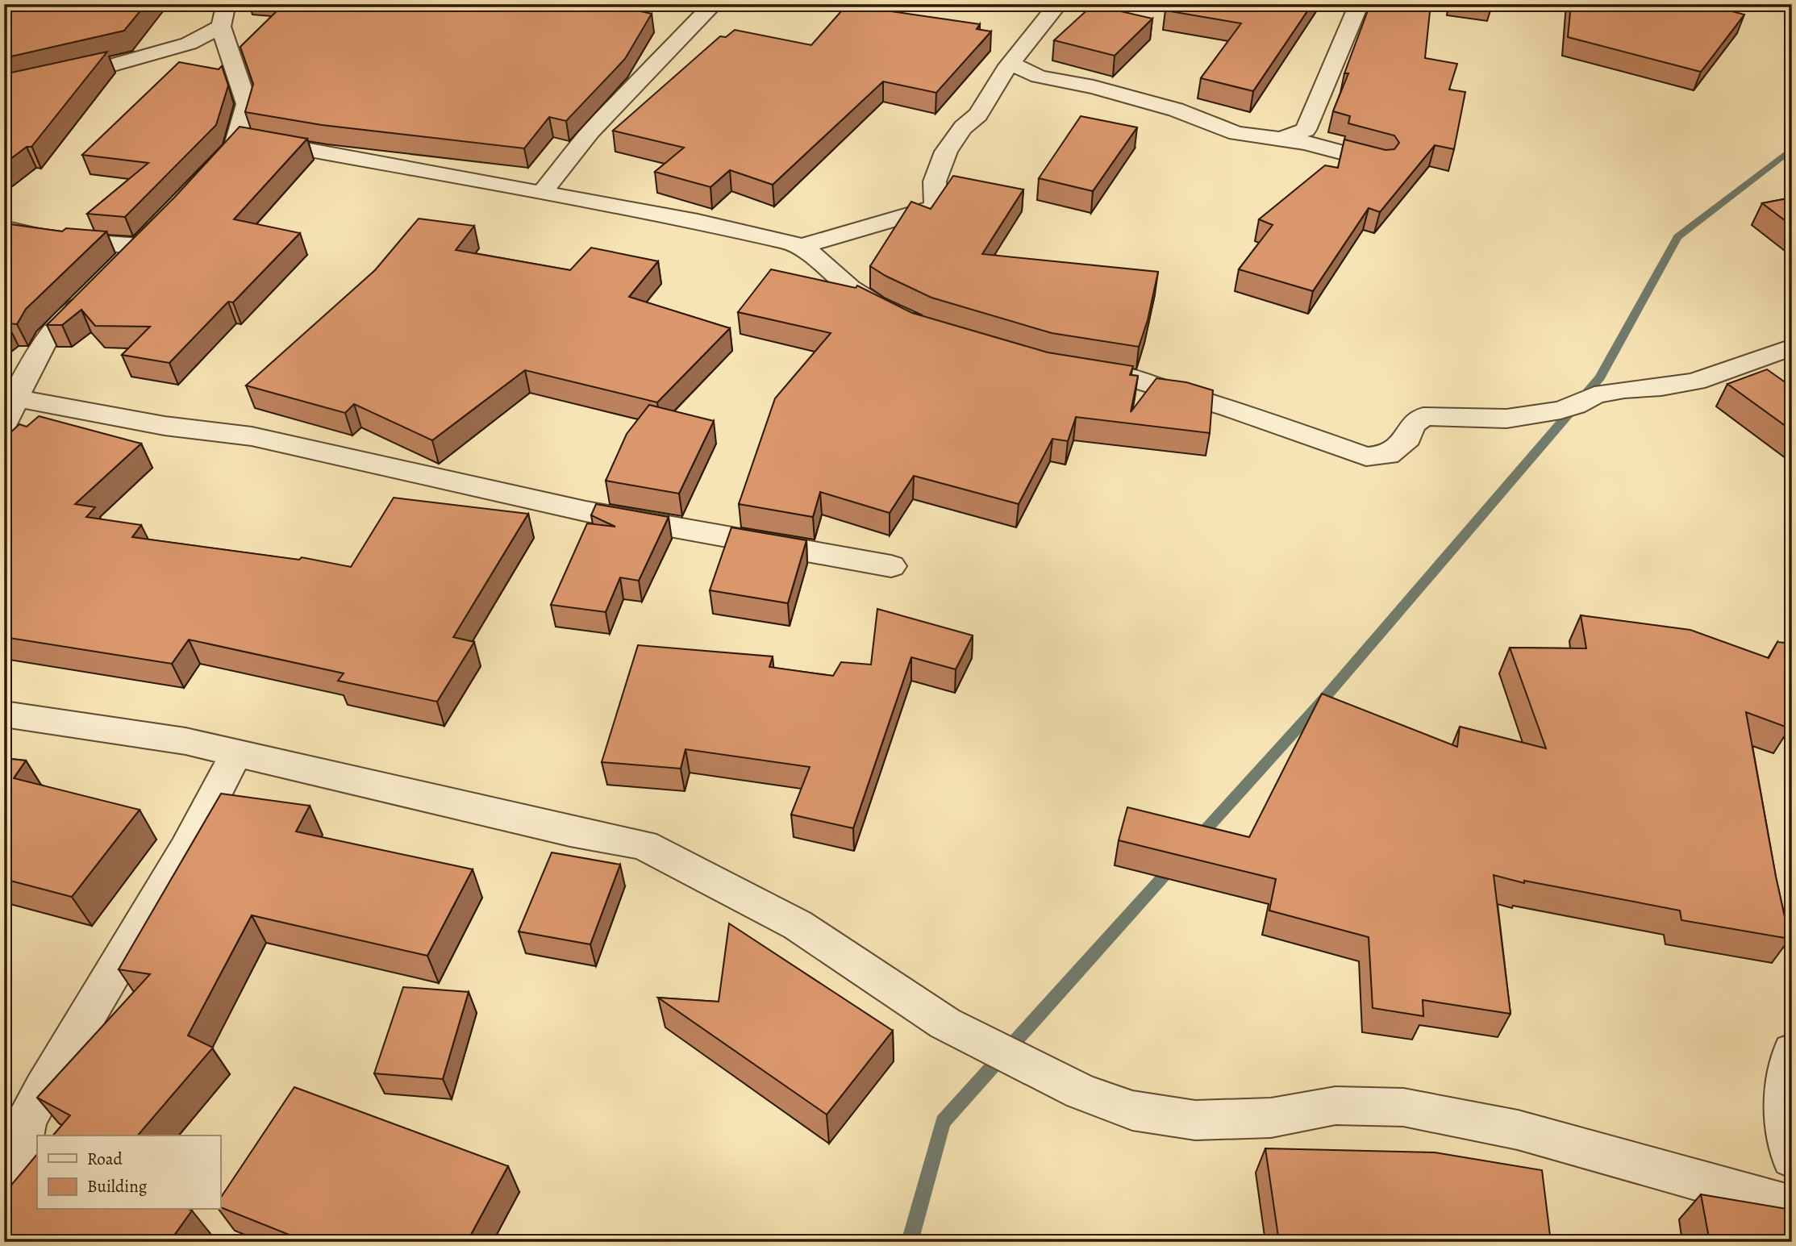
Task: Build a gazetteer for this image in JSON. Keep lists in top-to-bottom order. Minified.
{"legend":["Road","Building"]}
